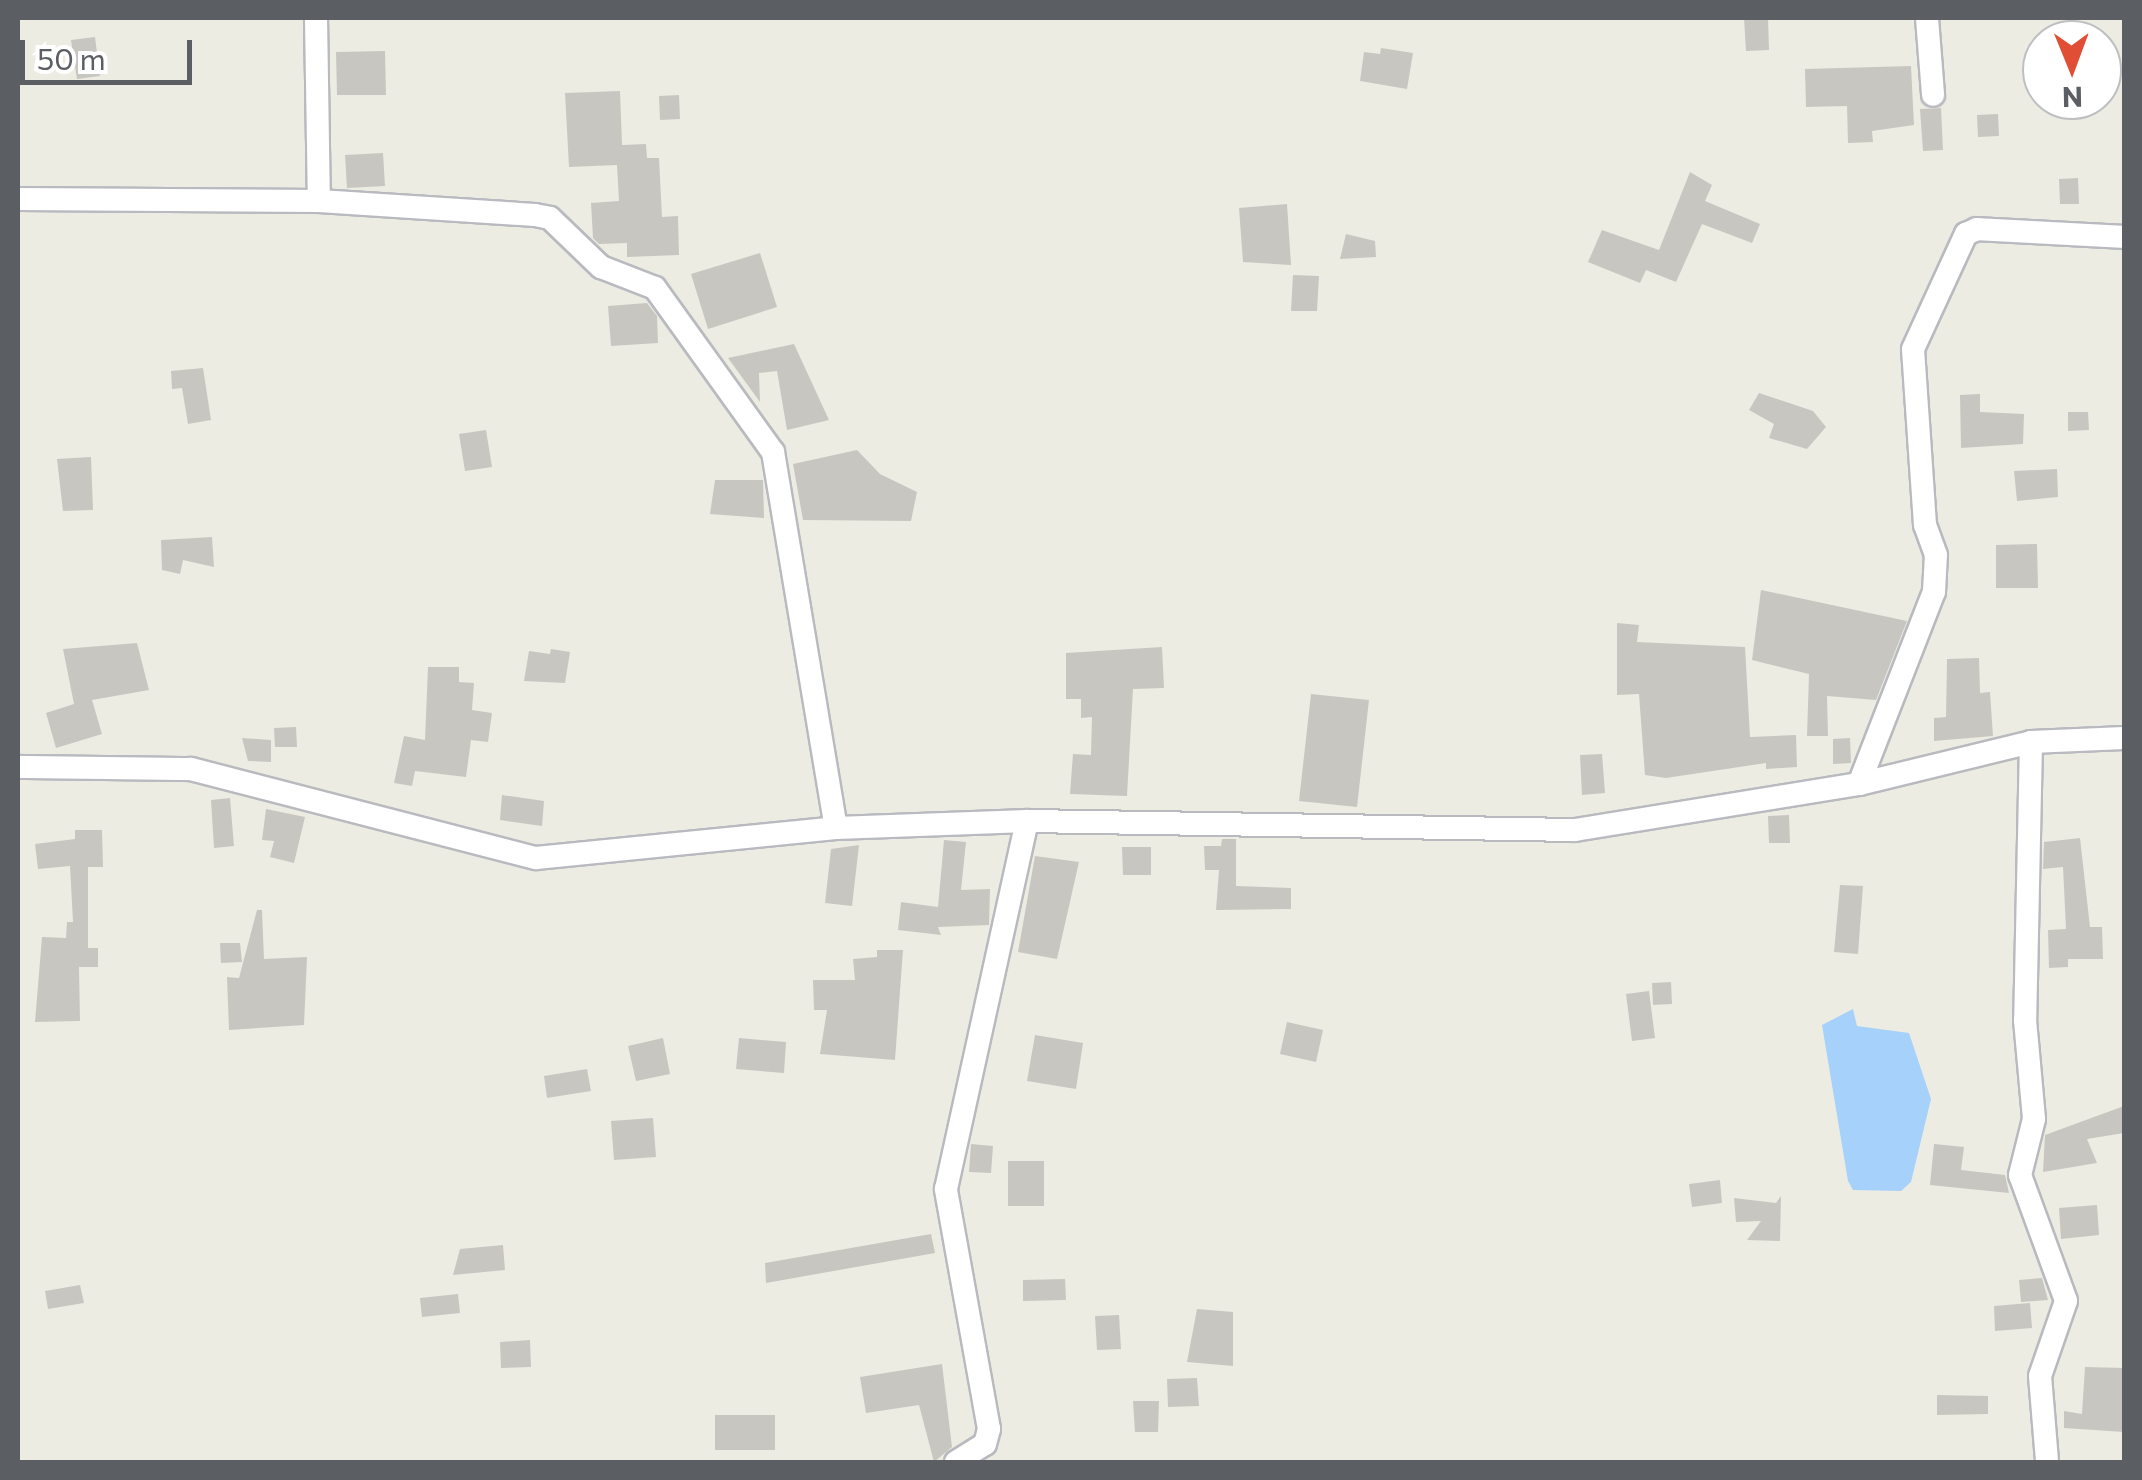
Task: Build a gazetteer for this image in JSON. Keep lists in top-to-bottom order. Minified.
{"scale_bar":"50 m","north":"bottom"}
